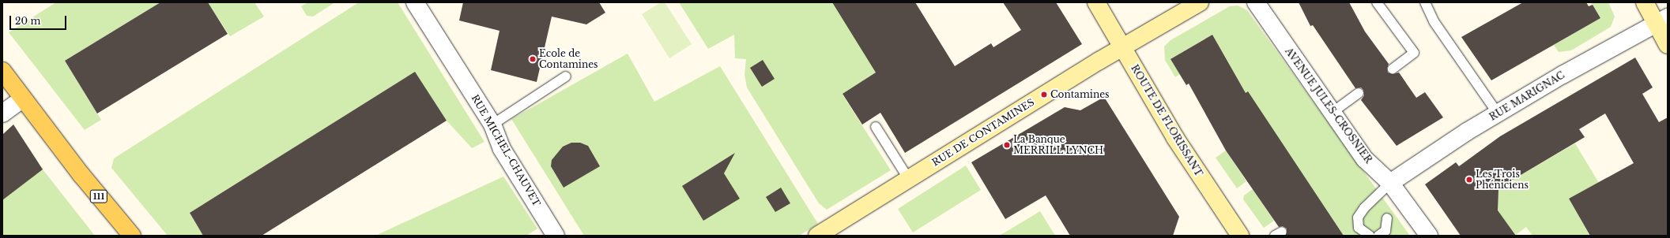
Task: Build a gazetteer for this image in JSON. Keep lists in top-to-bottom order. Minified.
{"streets":{"main road":["ROUTE DE FLORISSANT","RUE DE CONTAMINES","111"],"street":["RUE MARIGNAC","AVENUE JULES-CROSNIER","RUE MICHEL-CHAUVET"]},"crossings":[["RUE MARIGNAC","AVENUE JULES-CROSNIER"],["ROUTE DE FLORISSANT","RUE DE CONTAMINES"]],"places":["Ecole de Contamines","Contamines","La Banque MERRILL LYNCH","Les Trois Phéniciens"],"scale_bar":"20 m"}
